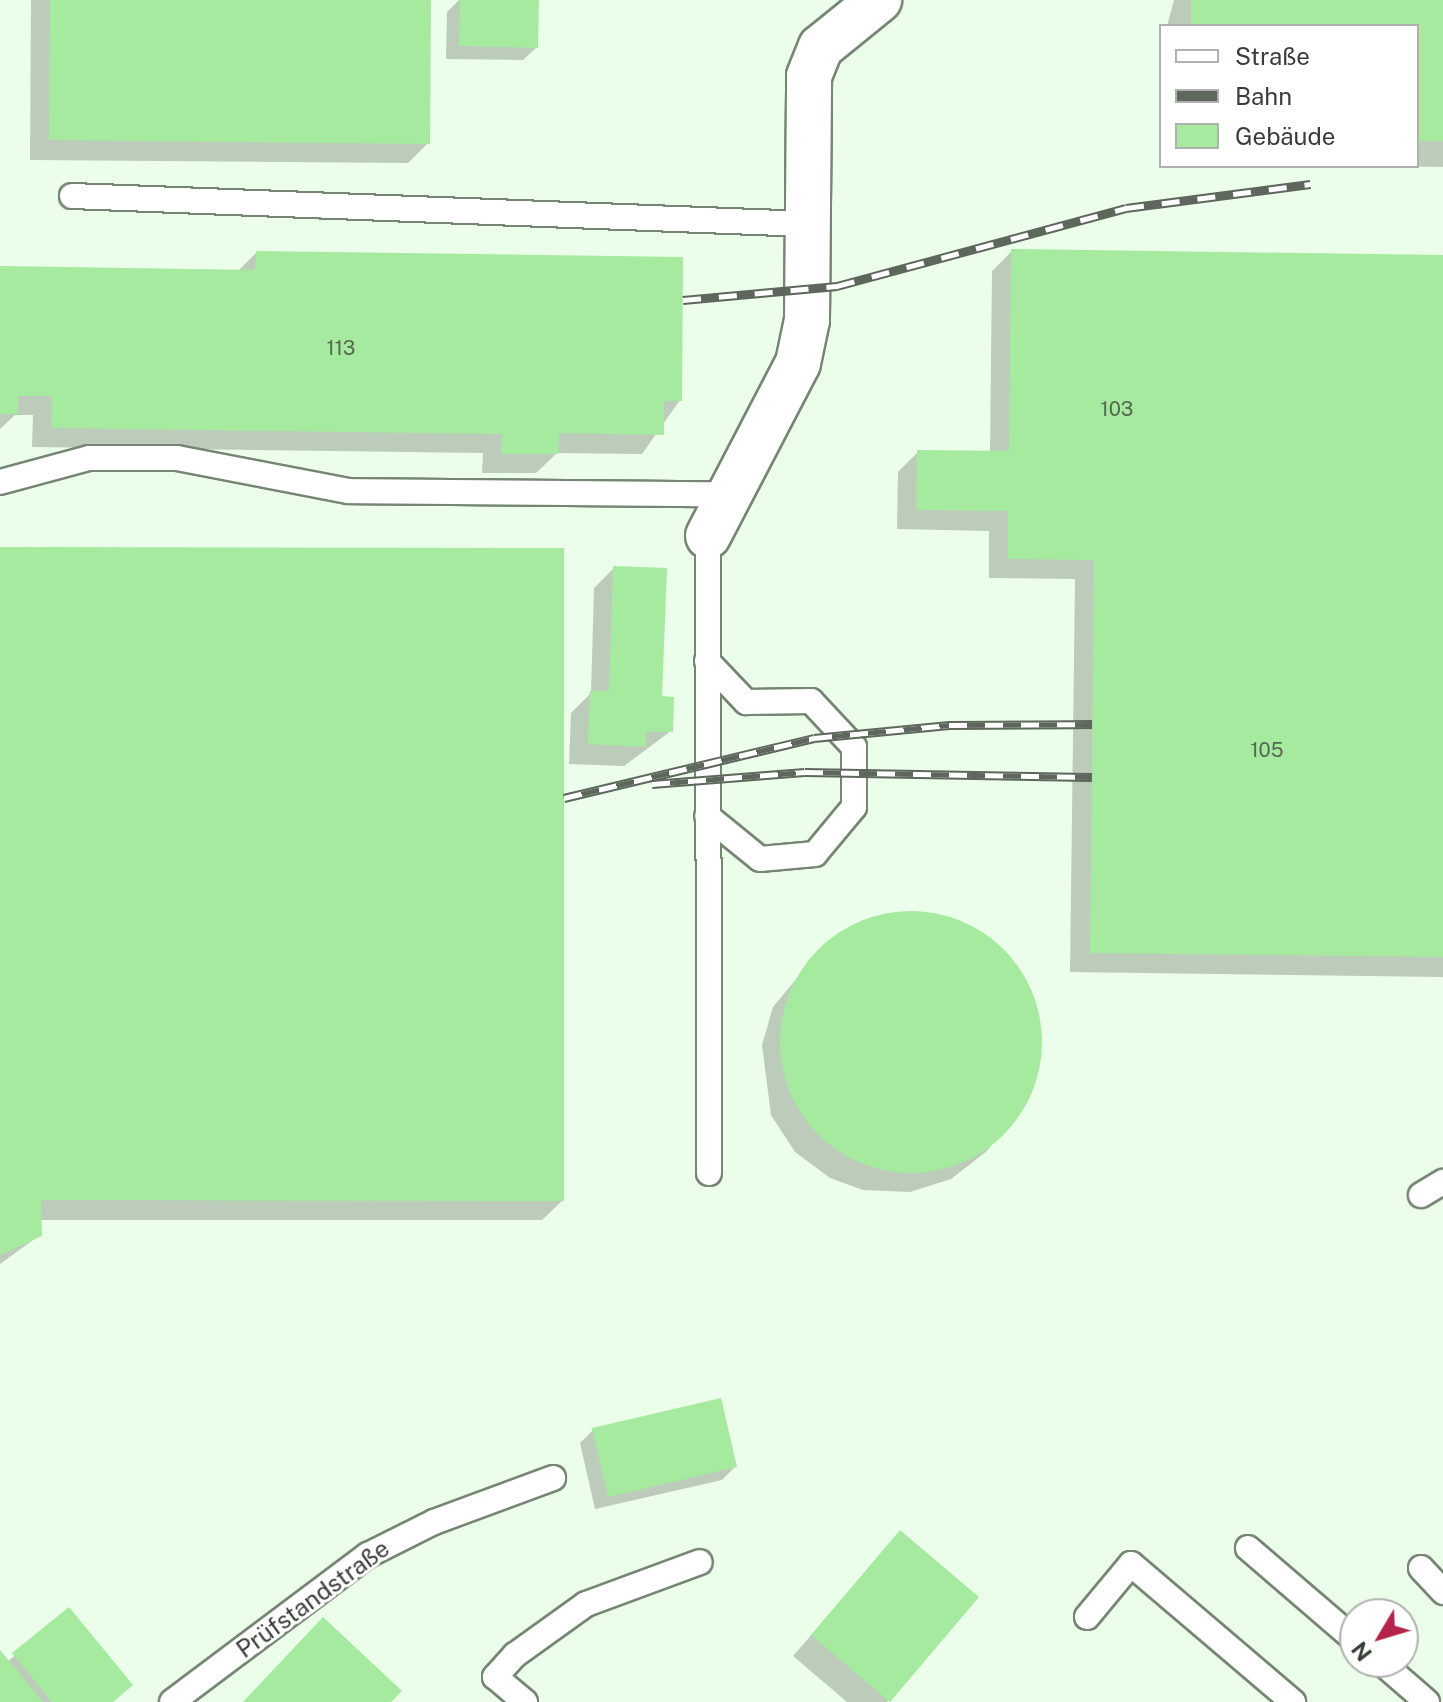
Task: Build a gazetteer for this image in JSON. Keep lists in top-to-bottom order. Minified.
{"streets":{"lane":["Prüfstandstraße"]},"house_numbers":["113","103","105"],"legend":["Straße","Bahn","Gebäude"],"north":"bottom left"}
